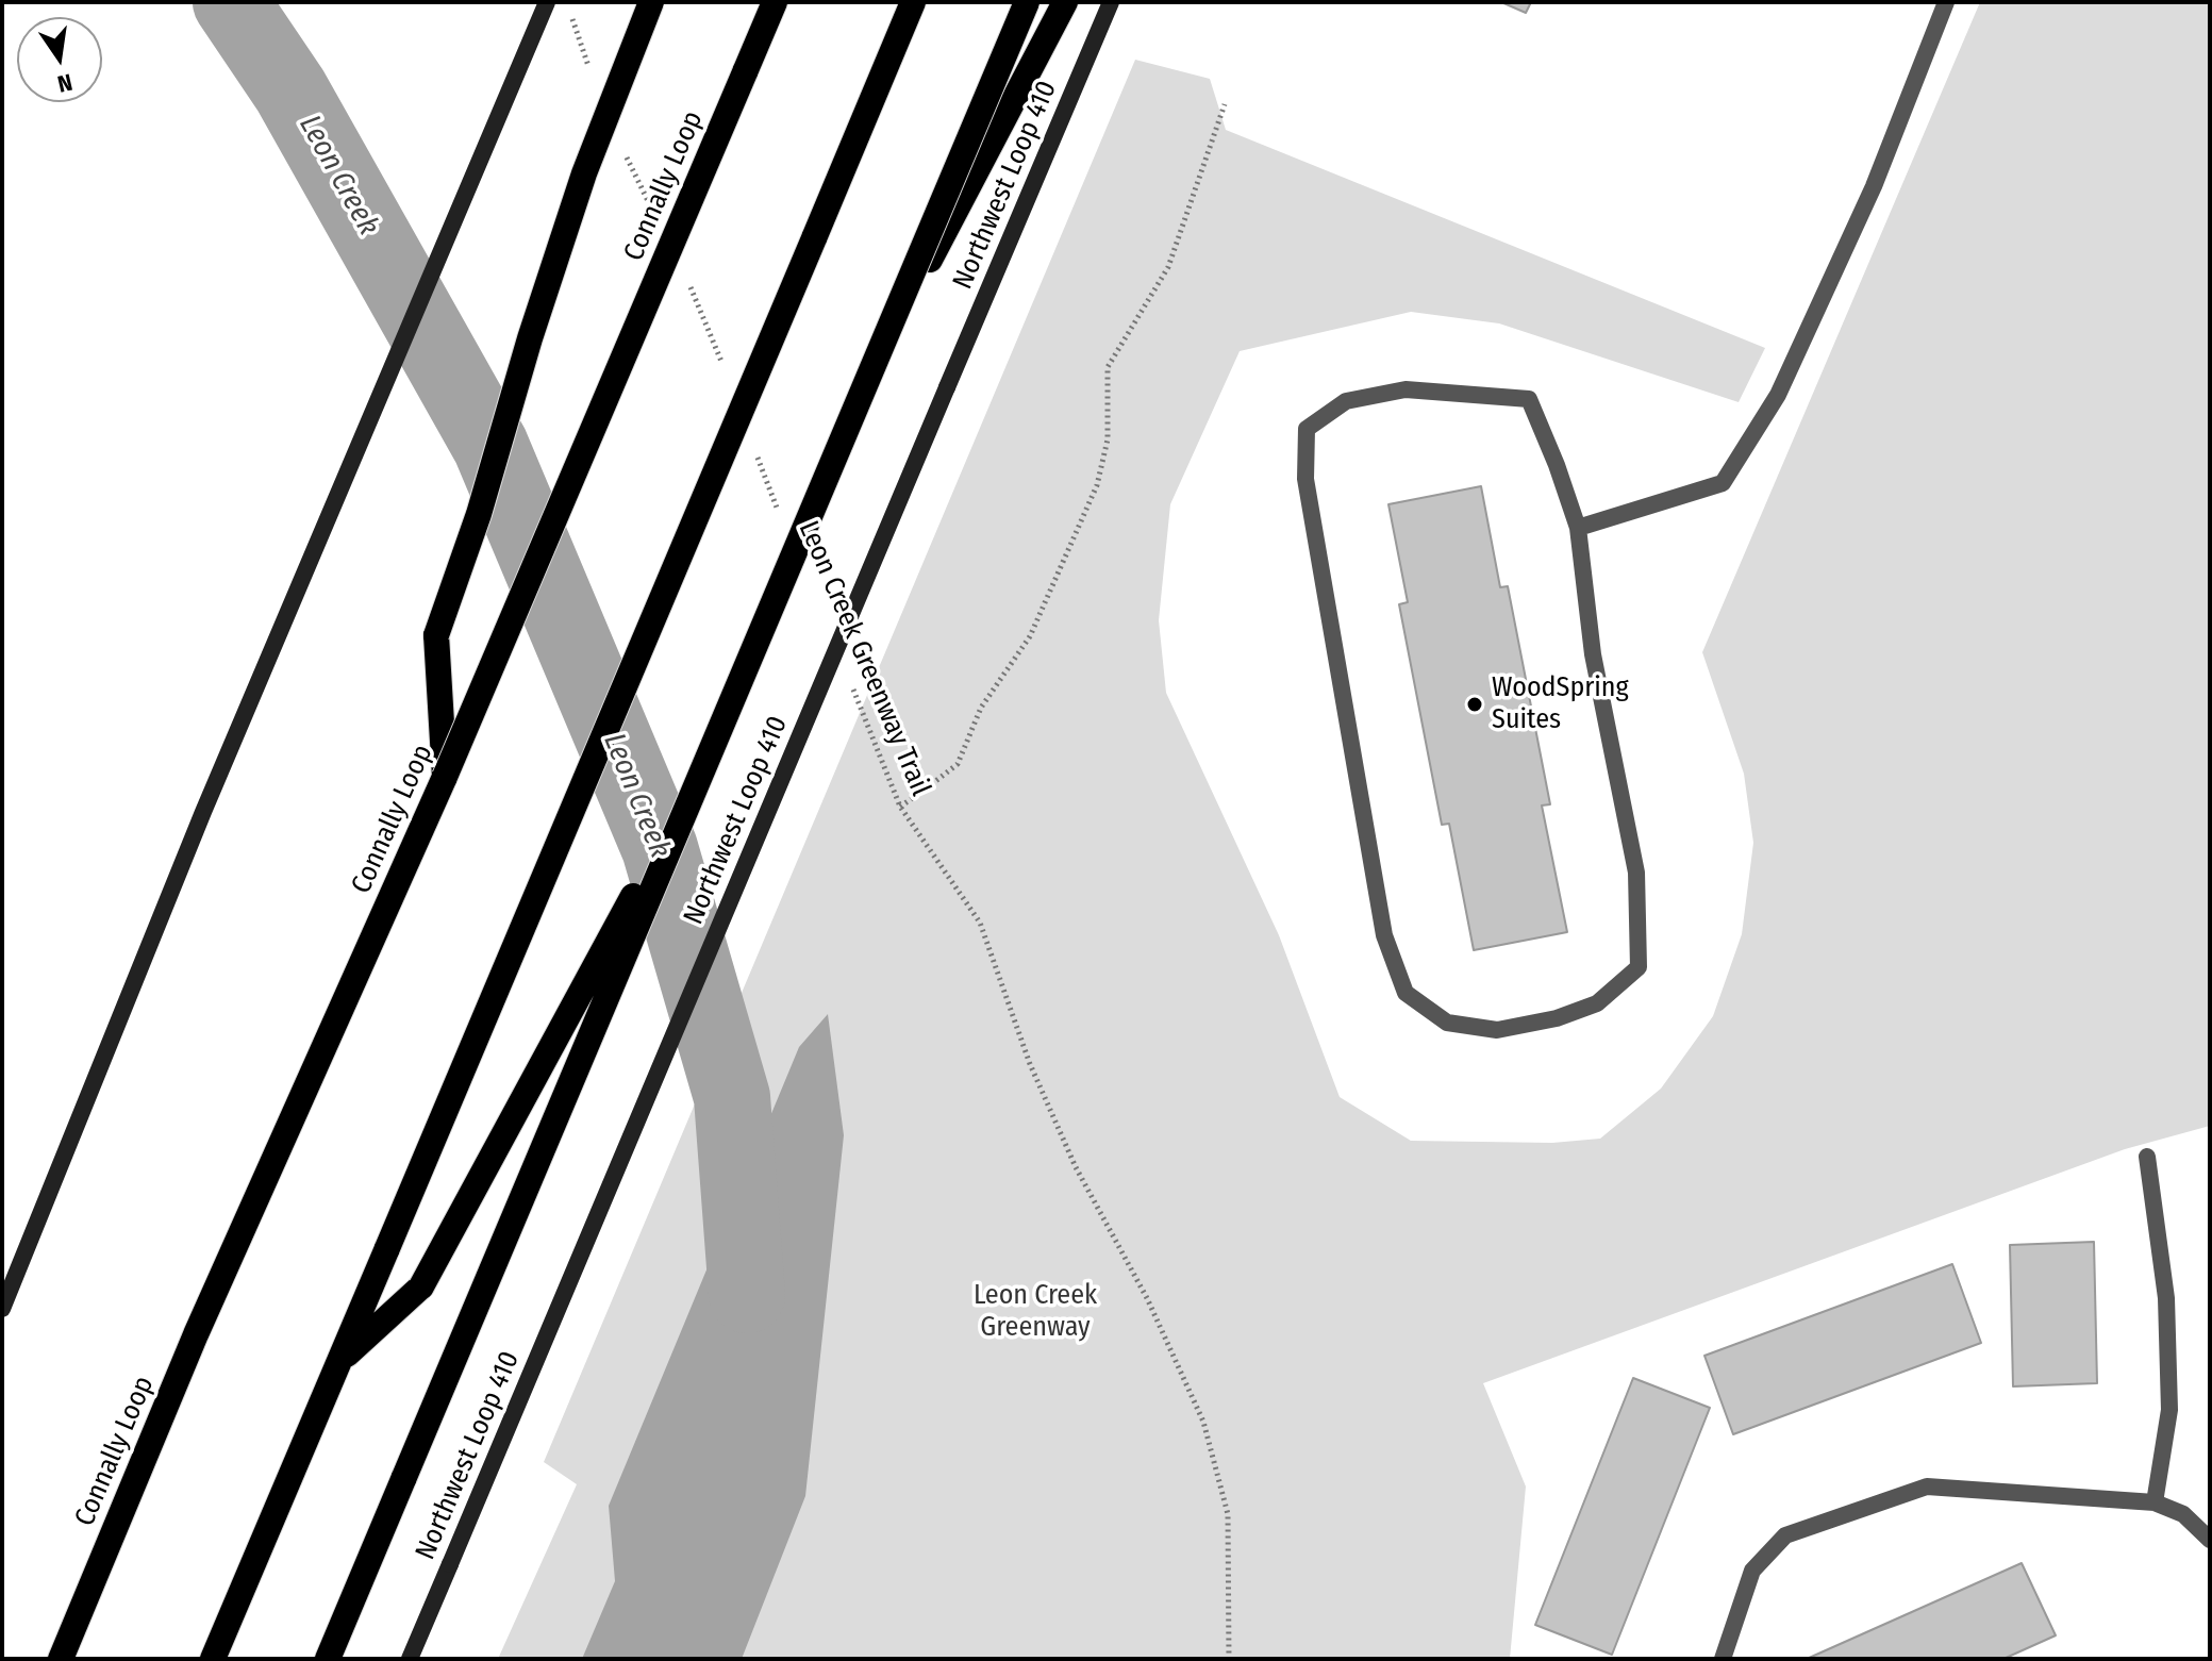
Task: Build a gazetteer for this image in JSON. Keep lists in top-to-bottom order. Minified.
{"streets":{"highway":["Connally Loop"],"main road":["Northwest Loop 410"],"path":["Leon Creek Greenway Trail"]},"water":["Leon Creek"],"parks":["Leon Creek Greenway"],"places":["WoodSpring Suites"],"north":"bottom"}
